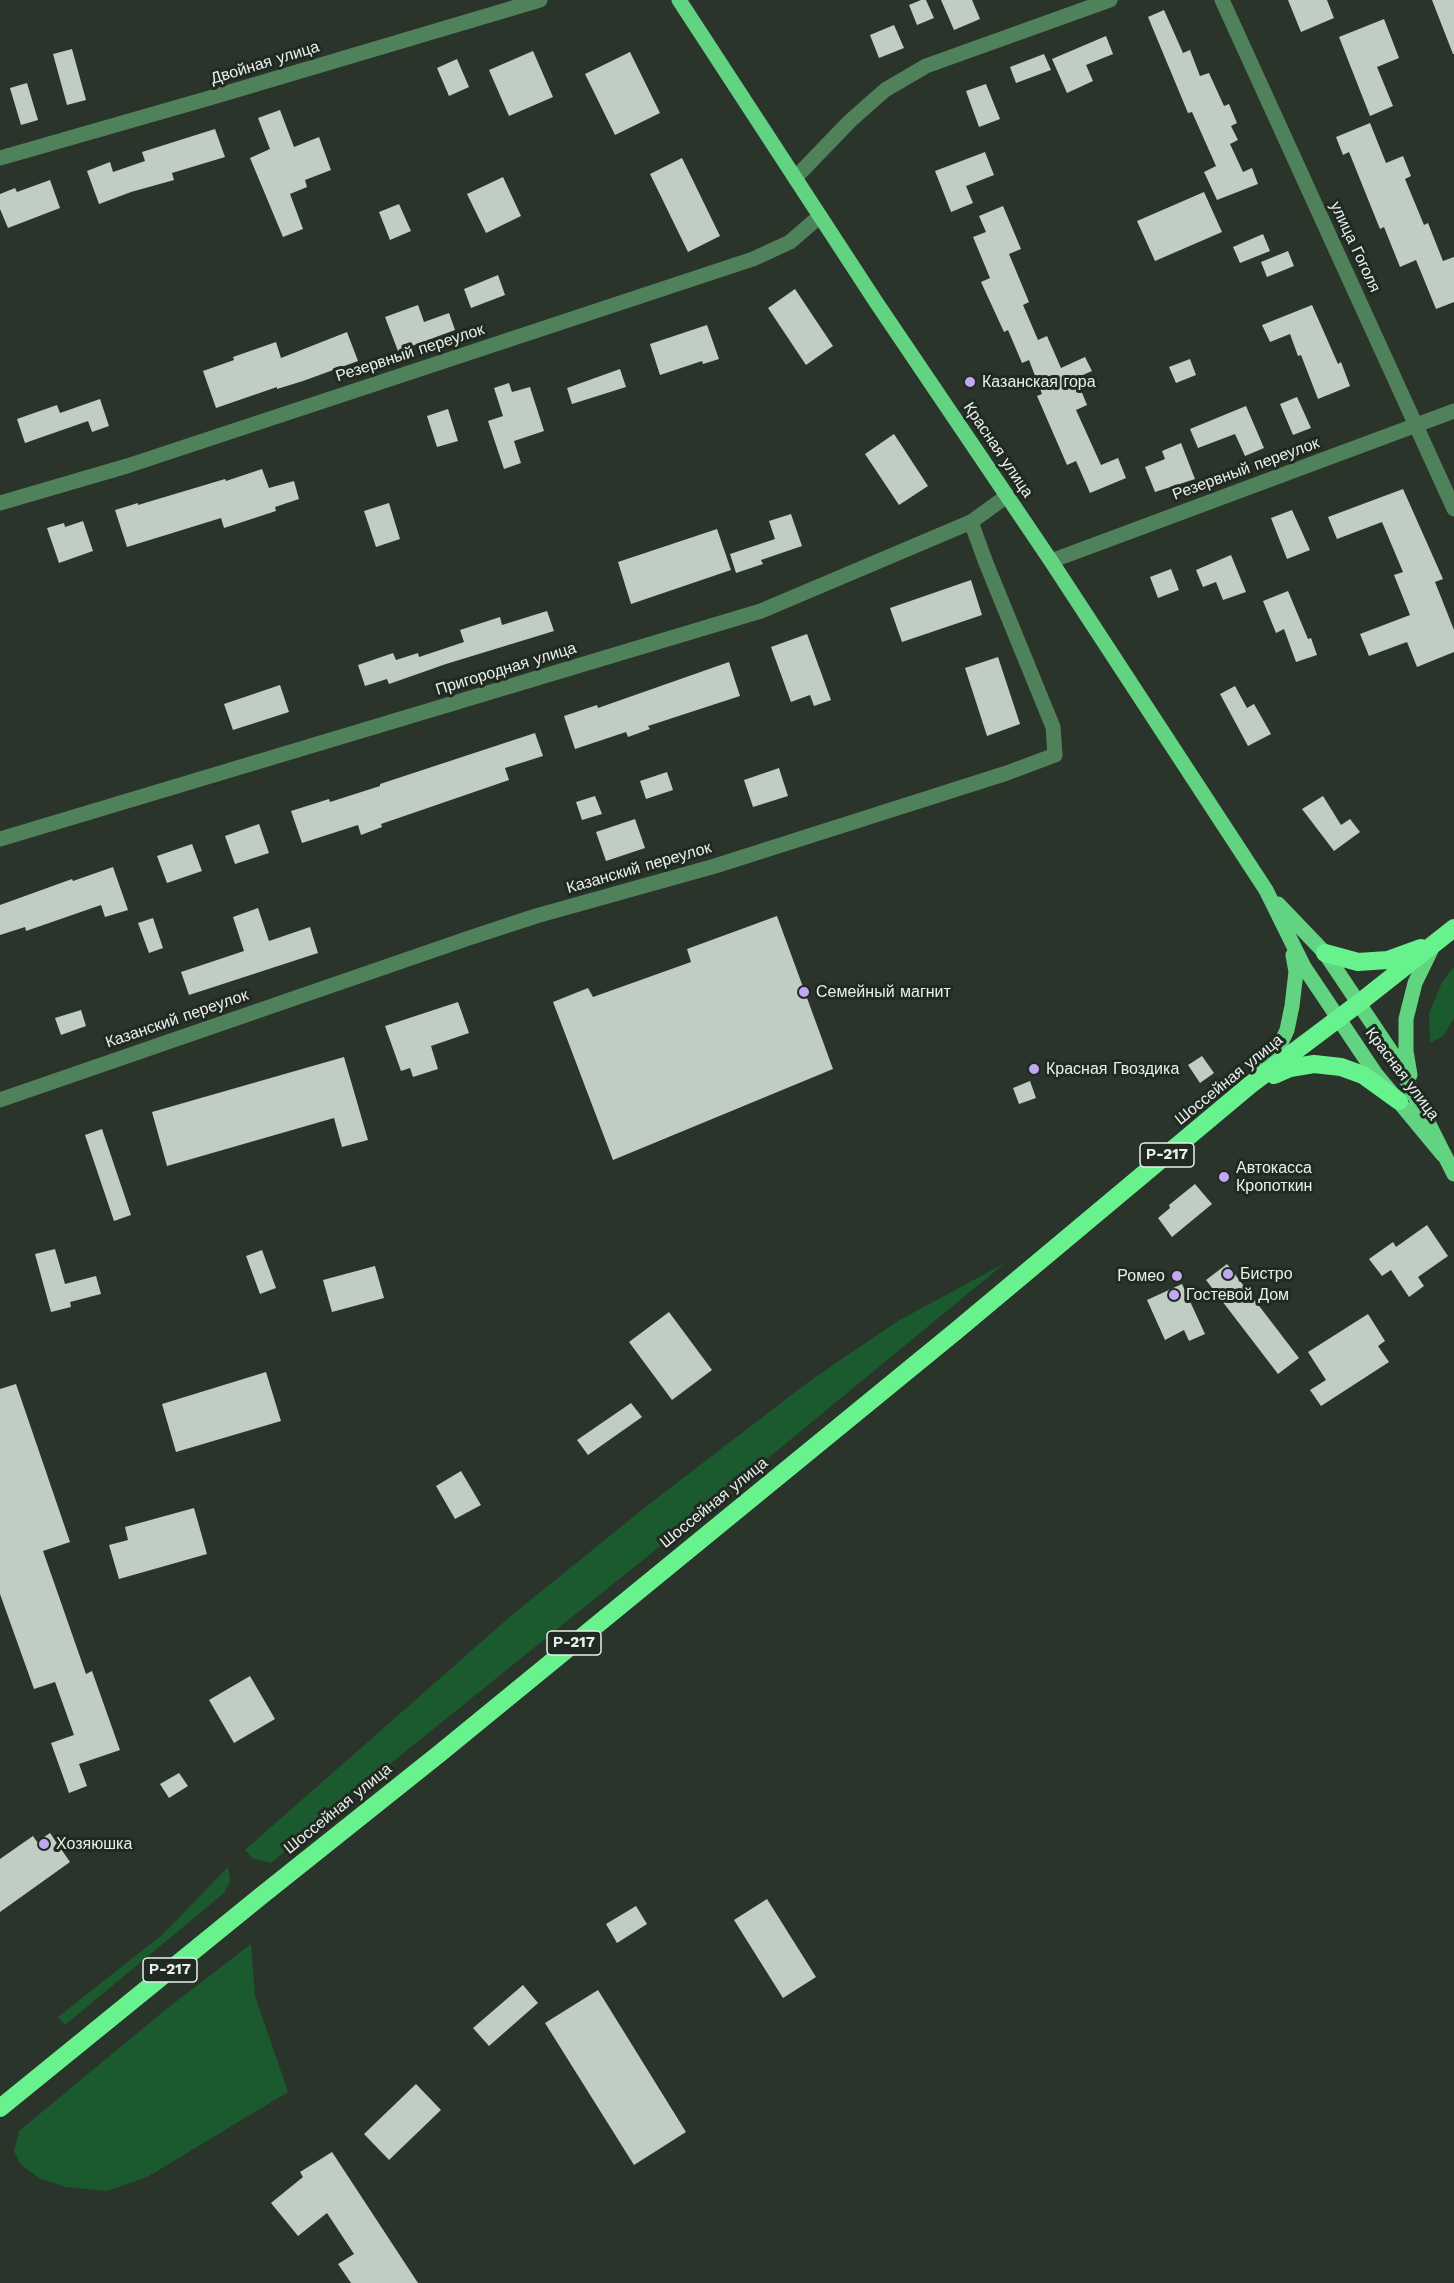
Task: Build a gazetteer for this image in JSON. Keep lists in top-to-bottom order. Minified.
{"streets":{"highway":["Шоссейная улица","Р-217"],"main road":["Красная улица"],"street":["Двойная улица","улица Гоголя","Резервный переулок","Пригородная улица","Казанский переулок"]},"crossings":[["улица Гоголя","Резервный переулок"],["Резервный переулок","Красная улица"],["Красная улица","Пригородная улица"],["Красная улица","Шоссейная улица"],["Пригородная улица","Казанский переулок"]],"places":["Казанская гора","Семейный магнит","Красная Гвоздика","Автокасса Кропоткин","Бистро","Ромео","Гостевой Дом","Хозяюшка"]}
